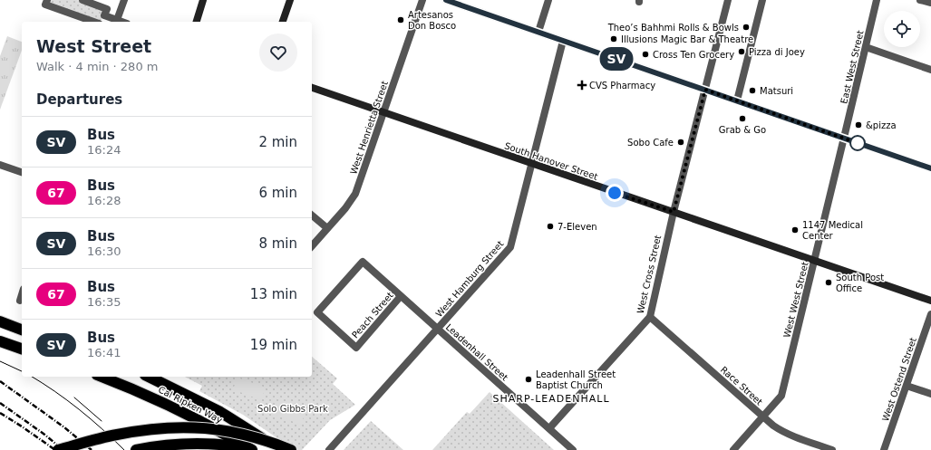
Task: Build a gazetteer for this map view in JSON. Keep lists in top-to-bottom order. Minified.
{"streets":{"highway":["Cal Ripken Way"],"main road":["South Hanover Street"],"street":["East West Street","West Henrietta Street","West Cross Street","West Hamburg Street","West West Street","Peach Street","Leadenhall Street","West Ostend Street","Race Street"]},"crossings":[["East West Street","West West Street"],["West Henrietta Street","South Hanover Street"],["South Hanover Street","West Cross Street"],["South Hanover Street","West Hamburg Street"],["South Hanover Street","West West Street"],["West Cross Street","Leadenhall Street"],["West Cross Street","Race Street"],["West Hamburg Street","Leadenhall Street"],["West West Street","Race Street"],["Peach Street","Leadenhall Street"]],"districts":["SHARP-LEADENHALL"],"parks":["Solo Gibbs Park"],"places":{"other":["Artesanos Don Bosco","Theo’s Bahhmi Rolls & Bowls","Illusions Magic Bar & Theatre","Pizza di Joey","Cross Ten Grocery","Matsuri","Grab & Go","&pizza","Sobo Cafe","7-Eleven","1147 Medical Center","South Post Office","Leadenhall Street Baptist Church"],"health":["CVS Pharmacy"]},"lines":["bus line SV"],"page":{"on_map":"SV","heading":[["West Street","Walk · 4 min · 280 m"],"Departures"],"list":[{"mark":"SV","name":"Bus","note":"16:24","value":"2 min"},{"mark":"67","name":"Bus","note":"16:28","value":"6 min"},{"mark":"SV","name":"Bus","note":"16:30","value":"8 min"},{"mark":"67","name":"Bus","note":"16:35","value":"13 min"},{"mark":"SV","name":"Bus","note":"16:41","value":"19 min"}]}}
